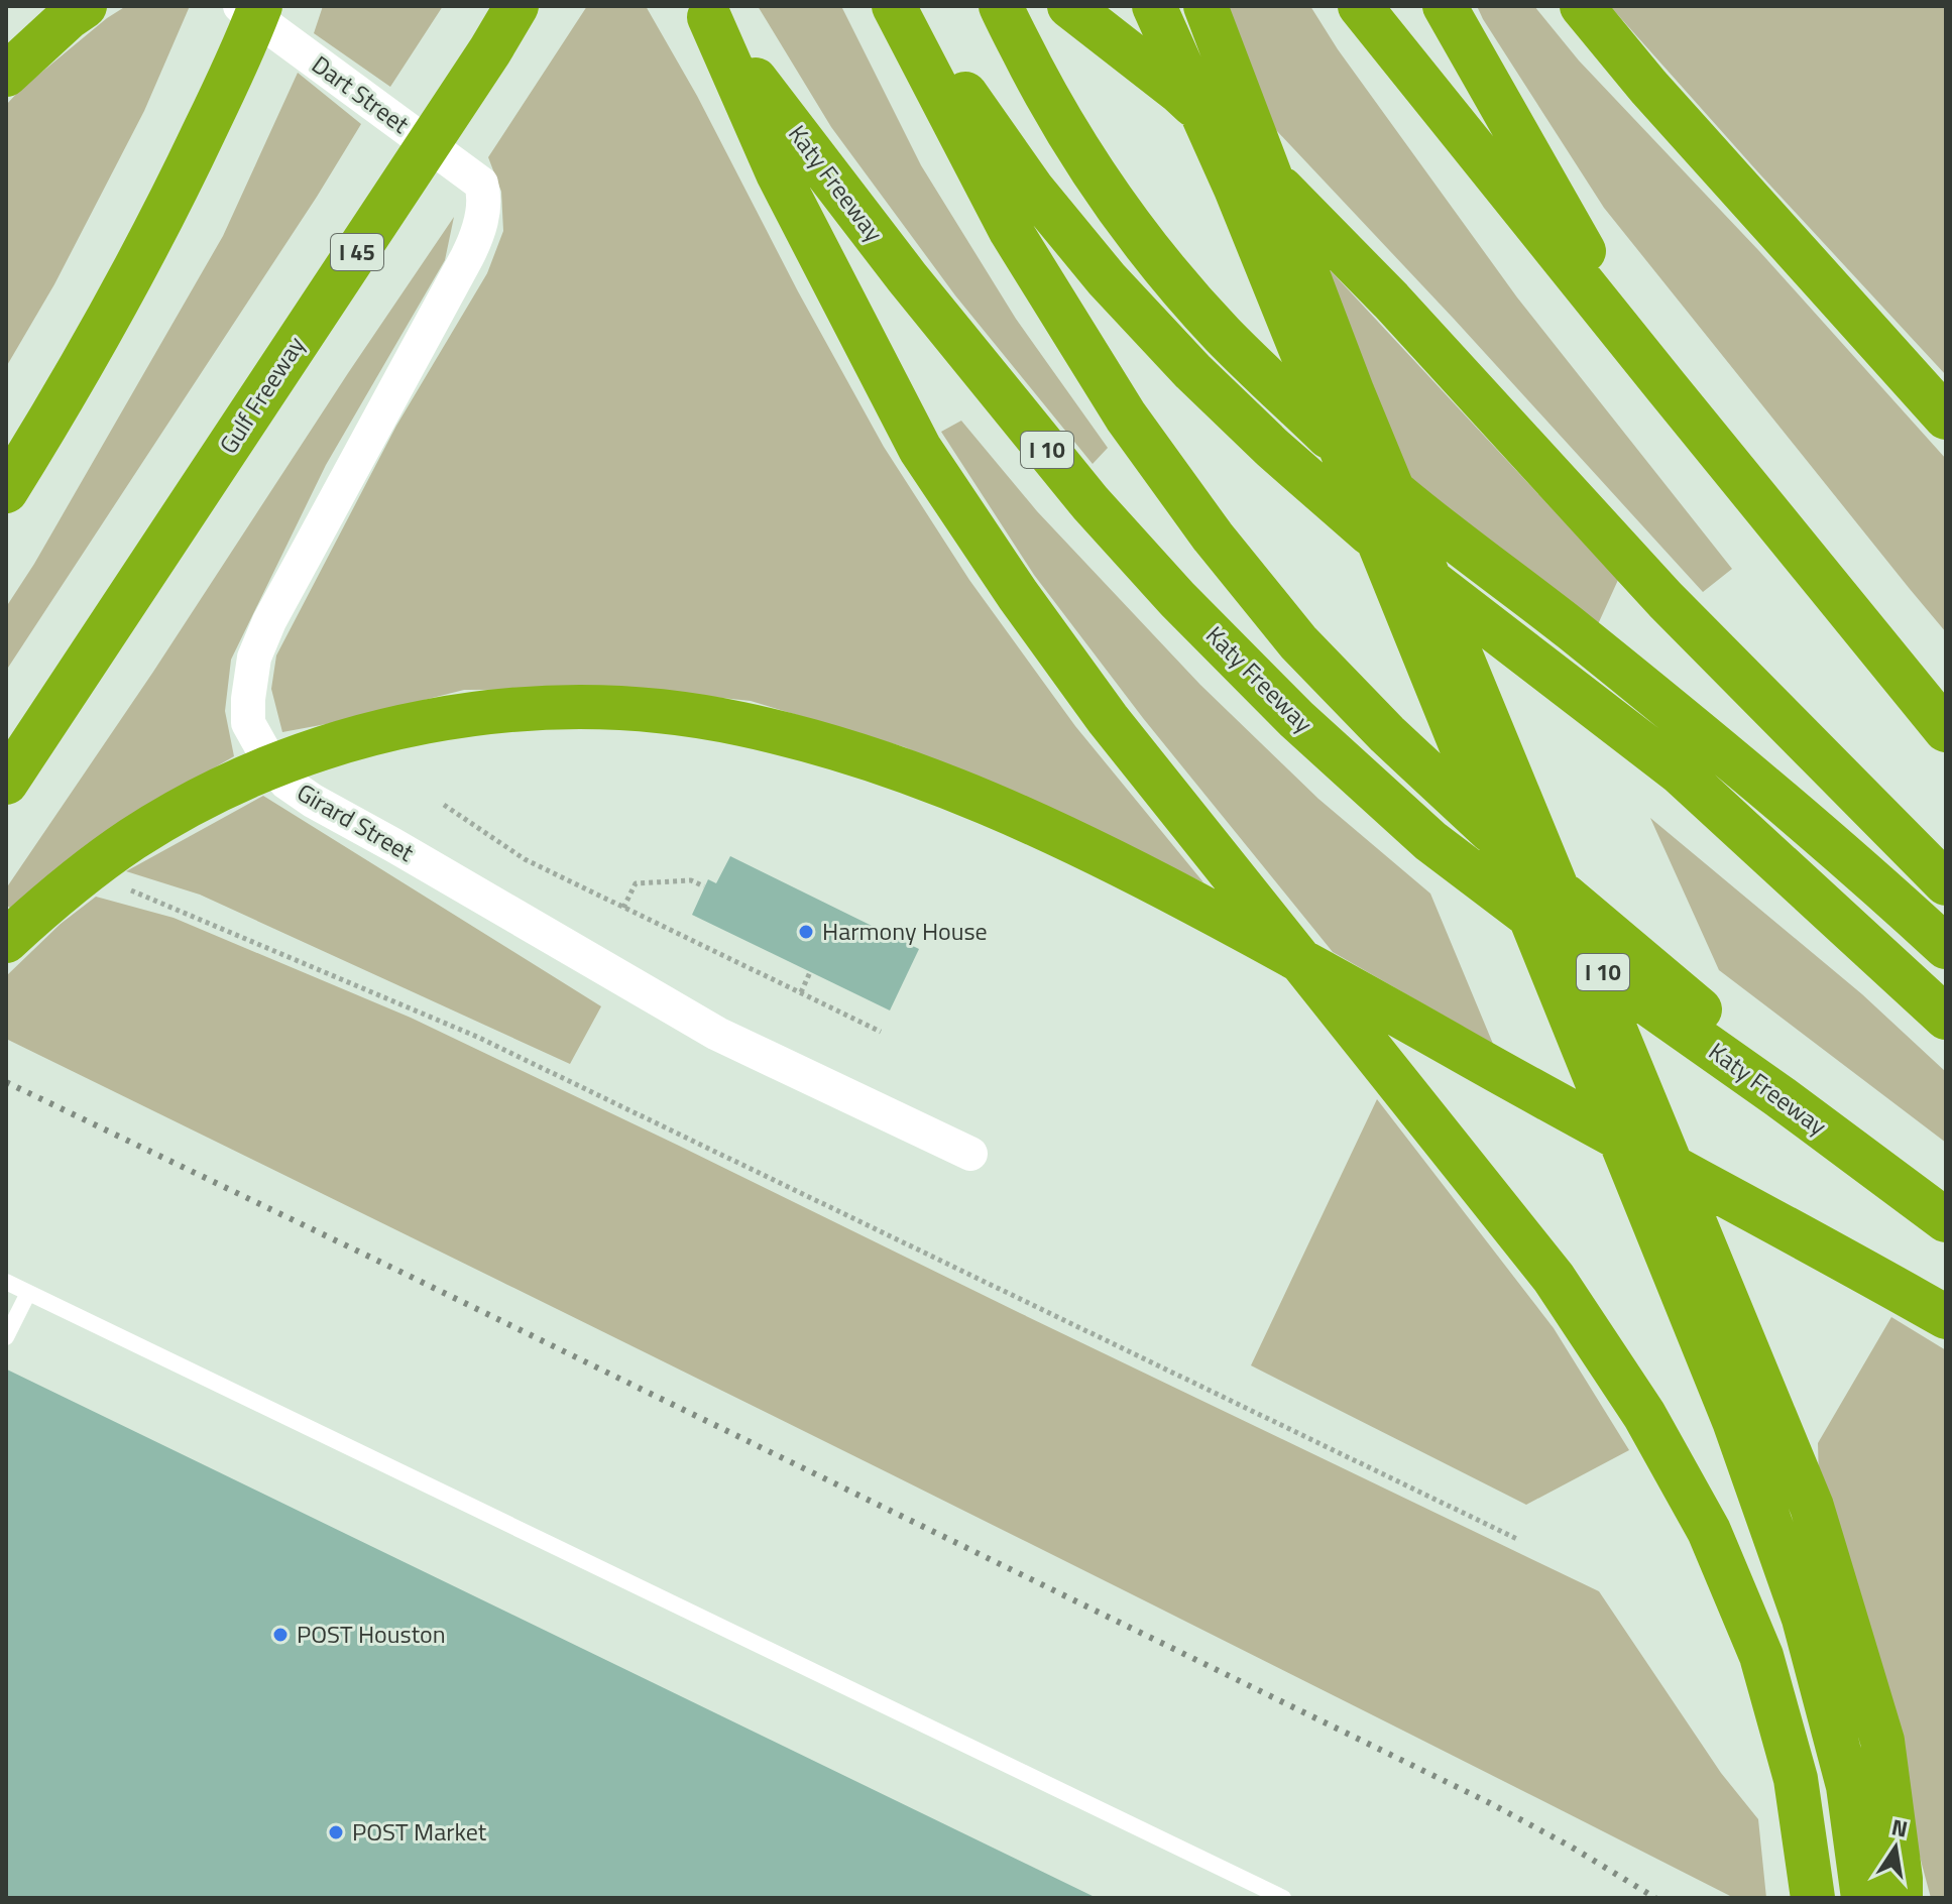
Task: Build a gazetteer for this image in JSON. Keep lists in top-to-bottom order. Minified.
{"streets":{"highway":["Katy Freeway","I 45","Gulf Freeway","I 10"],"street":["Dart Street","Girard Street"]},"crossings":[["Dart Street","Girard Street"]],"places":["Harmony House","POST Houston","POST Market"],"north":"top"}
